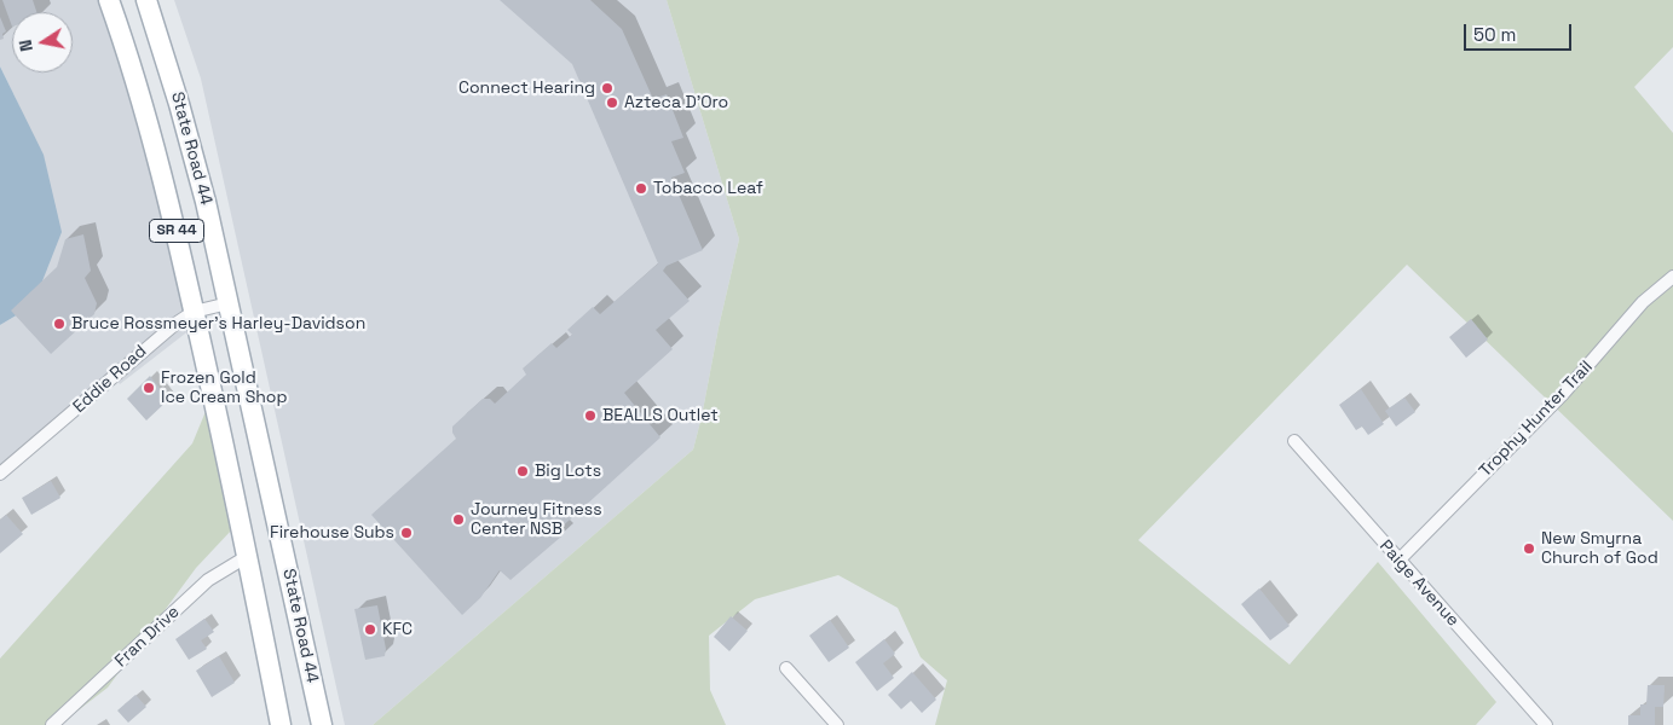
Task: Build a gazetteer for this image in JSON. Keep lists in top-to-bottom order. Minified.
{"streets":{"main road":["State Road 44","SR 44"],"street":["Eddie Road","Trophy Hunter Trail","Paige Avenue","Fran Drive"]},"crossings":[["State Road 44","Eddie Road"],["State Road 44","Fran Drive"],["Trophy Hunter Trail","Paige Avenue"]],"places":["Connect Hearing","Azteca D'Oro","Tobacco Leaf","Bruce Rossmeyer's Harley-Davidson","Frozen Gold Ice Cream Shop","BEALLS Outlet","Big Lots","Journey Fitness Center NSB","Firehouse Subs","New Smyrna Church of God","KFC"],"scale_bar":"50 m","north":"left"}
